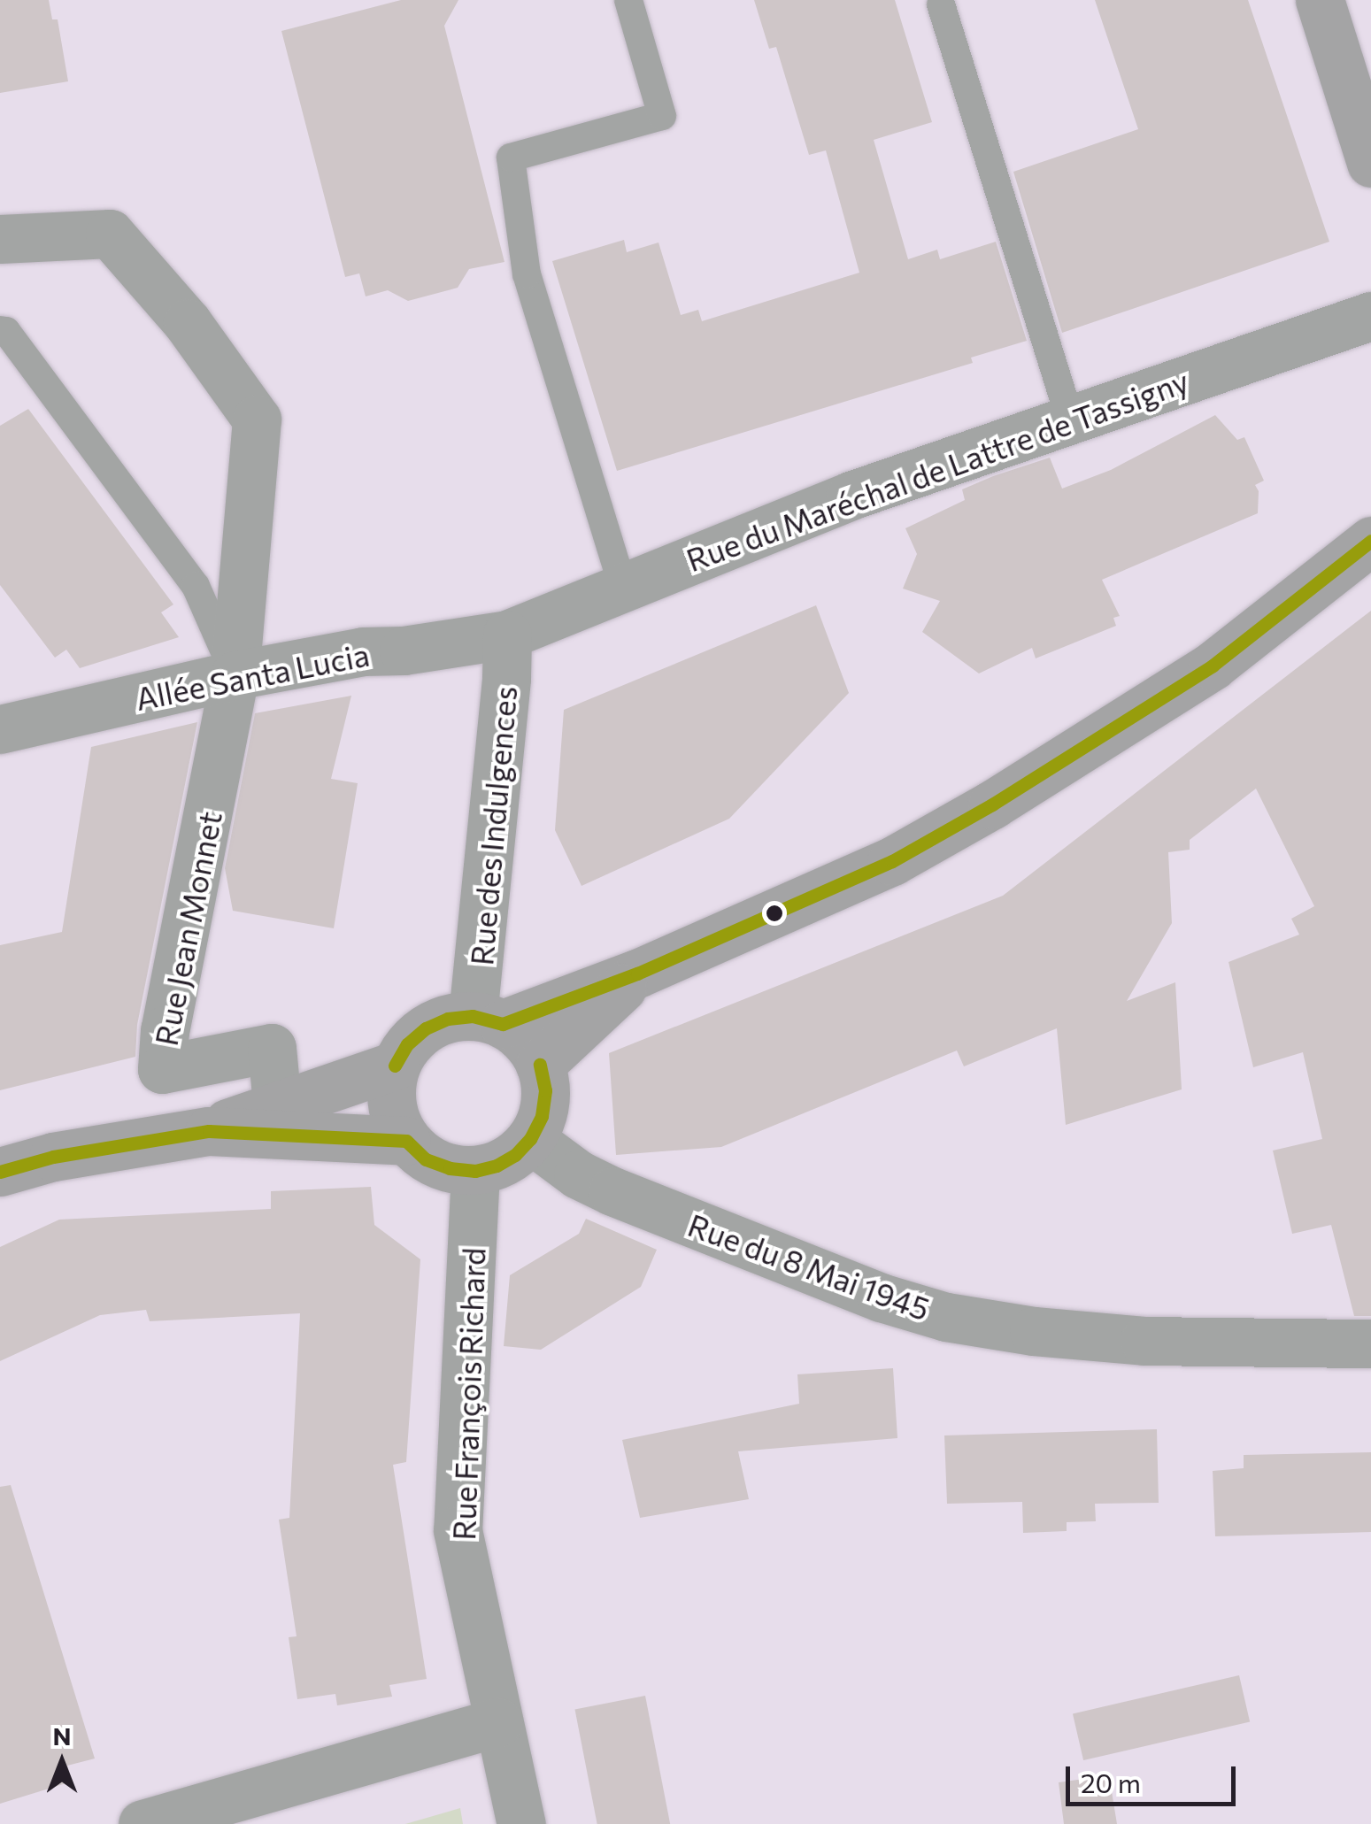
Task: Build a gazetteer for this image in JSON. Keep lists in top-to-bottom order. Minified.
{"streets":{"street":["Rue du Maréchal de Lattre de Tassigny","Allée Santa Lucia","Rue des Indulgences","Rue Jean Monnet","Rue du 8 Mai 1945","Rue François Richard"]},"crossings":[["Rue du Maréchal de Lattre de Tassigny","Allée Santa Lucia"],["Rue du Maréchal de Lattre de Tassigny","Rue des Indulgences"],["Allée Santa Lucia","Rue des Indulgences"],["Allée Santa Lucia","Rue Jean Monnet"],["Rue des Indulgences","Rue du 8 Mai 1945"],["Rue des Indulgences","Rue François Richard"],["Rue du 8 Mai 1945","Rue François Richard"]],"scale_bar":"20 m","north":"top"}
